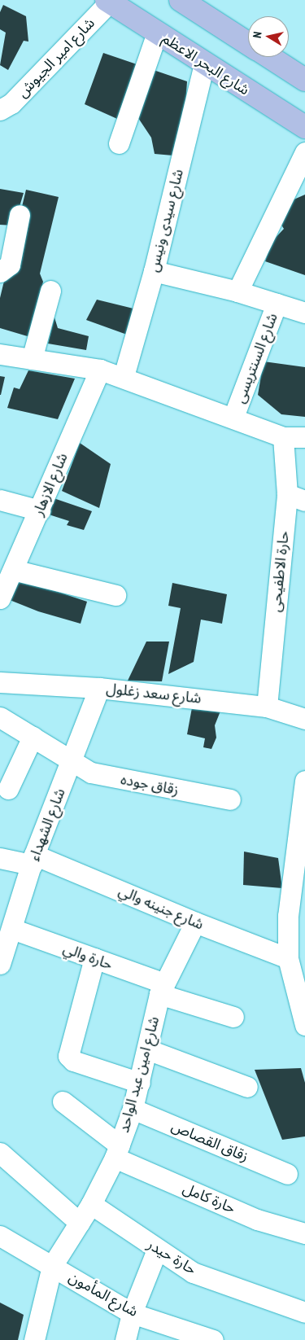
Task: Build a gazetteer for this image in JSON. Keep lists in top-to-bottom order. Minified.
{"streets":{"main road":["شارع البحر الاعظم"],"street":["شارع امير الجيوش","شارع سيدى ونيس","شارع السنتريسى","شارع الازهار","حارة الاطفيحى","شارع سعد زغلول","زقاق جوده","شارع الشهداء","شارع جنينه والي","حارة والي","شارع امين عبد الواحد","زقاق القصاص","حارة كامل","حارة حيدر","شارع المأمون"]},"crossings":[["شارع امير الجيوش","شارع البحر الاعظم"],["شارع البحر الاعظم","شارع سيدى ونيس"],["شارع سيدى ونيس","شارع السنتريسى"],["حارة الاطفيحى","شارع سعد زغلول"],["شارع سعد زغلول","شارع الشهداء"],["زقاق جوده","شارع الشهداء"],["شارع الشهداء","شارع جنينه والي"],["شارع الشهداء","حارة والي"],["شارع جنينه والي","شارع امين عبد الواحد"],["حارة والي","شارع امين عبد الواحد"],["شارع امين عبد الواحد","زقاق القصاص"],["شارع امين عبد الواحد","حارة كامل"],["شارع امين عبد الواحد","حارة حيدر"],["شارع امين عبد الواحد","شارع المأمون"]],"north":"left"}
